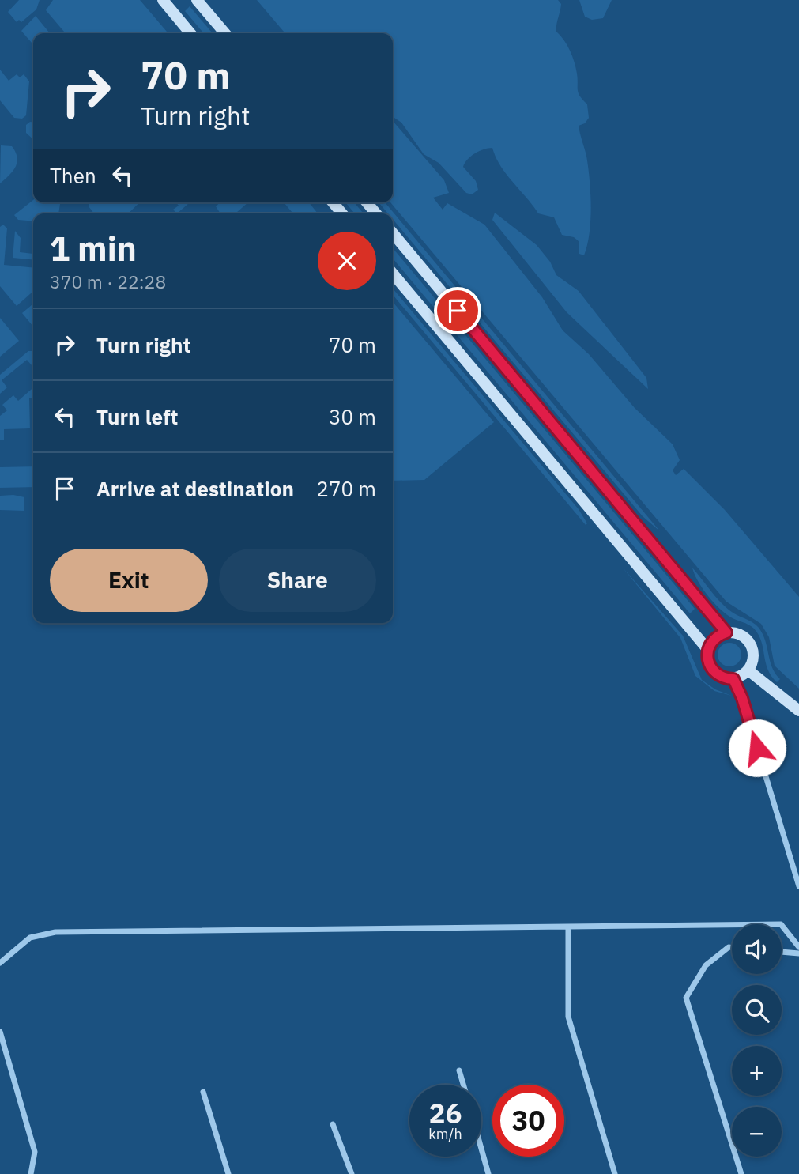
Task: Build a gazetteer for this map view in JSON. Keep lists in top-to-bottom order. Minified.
{"page":{"turn":["70 m","Turn right"],"then":"Then","heading":["1 min","370 m · 22:28"],"list":[{"name":"Turn right","value":"70 m"},{"name":"Turn left","value":"30 m"},{"name":"Arrive at destination","value":"270 m"}],"buttons":["Exit","Share"],"map_buttons":["+","−"],"speed":"26 km/h","limit":"30"}}
